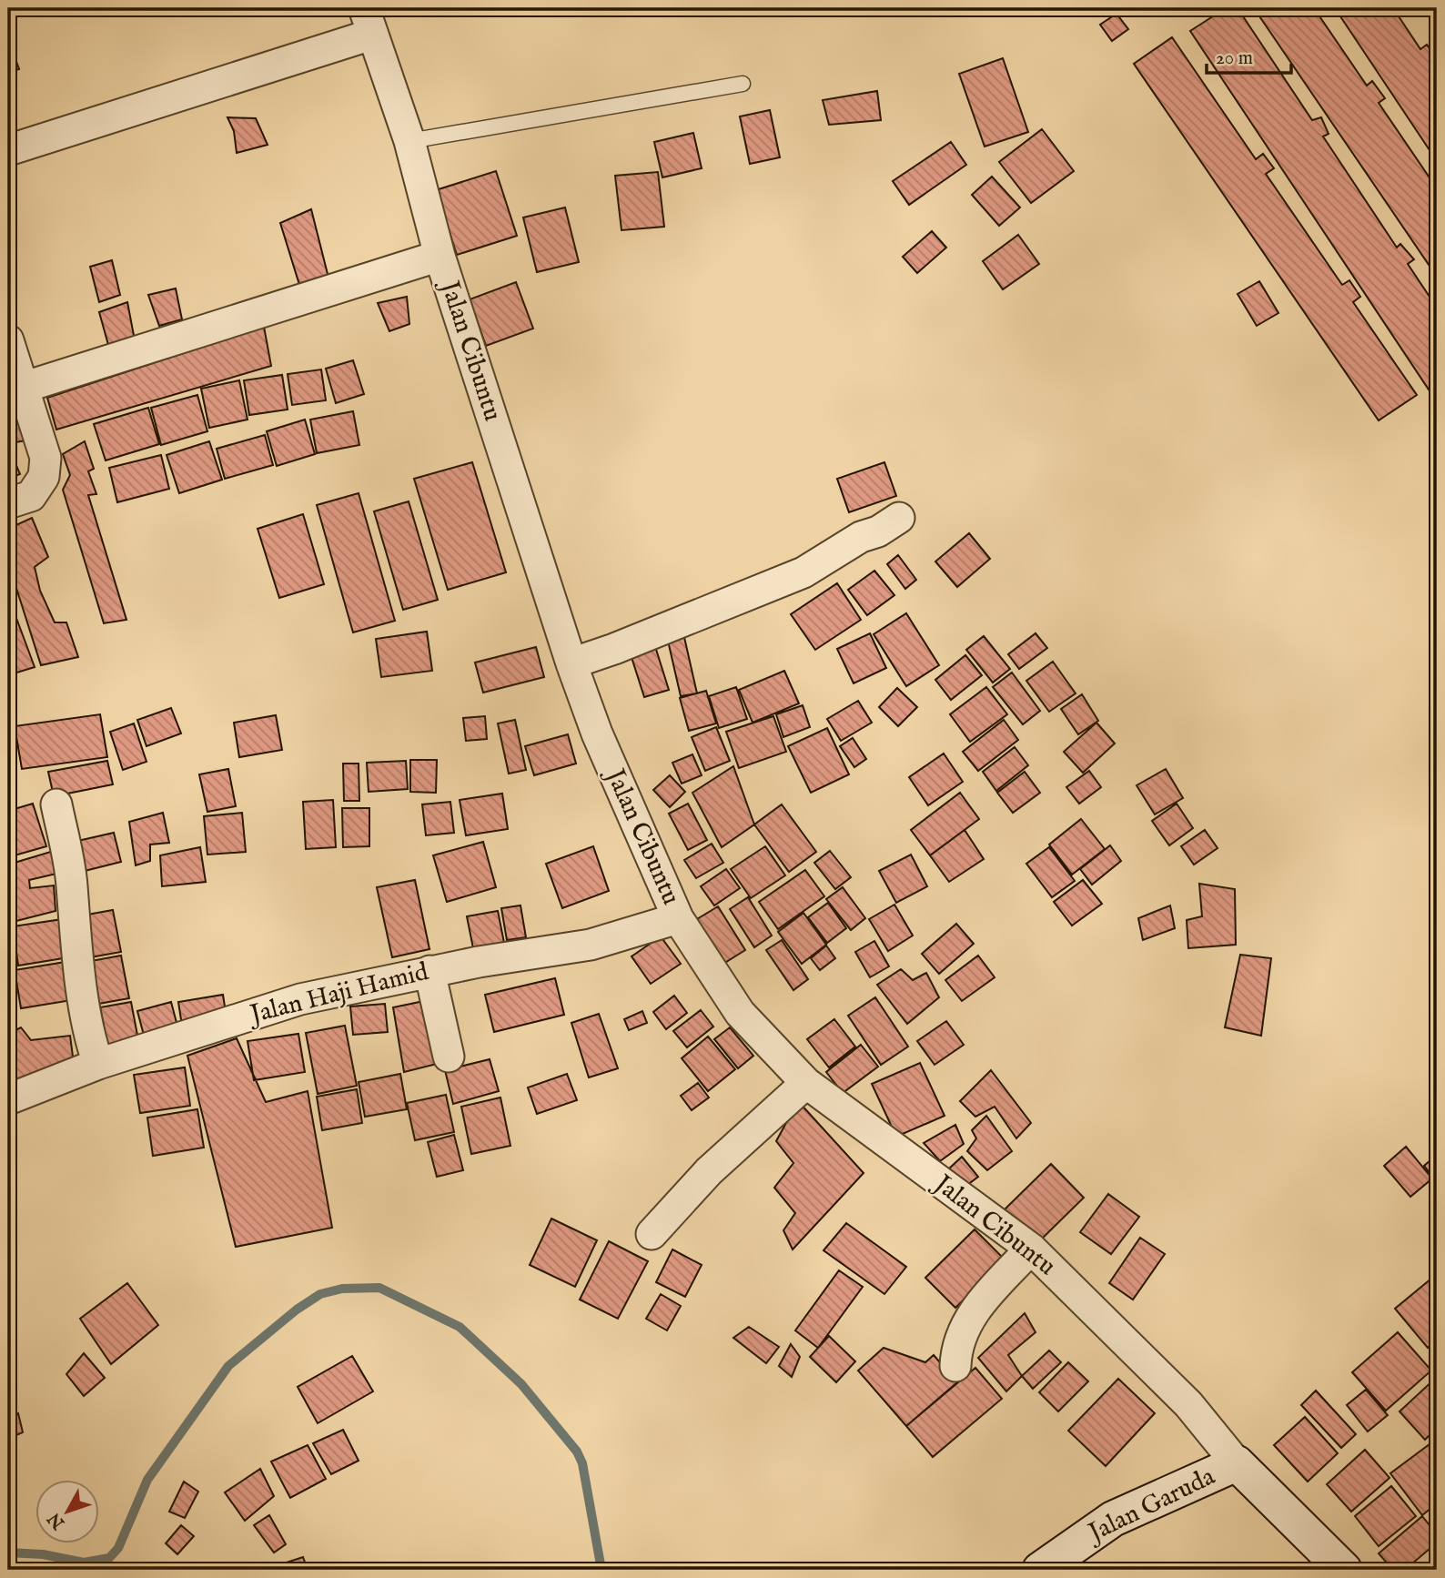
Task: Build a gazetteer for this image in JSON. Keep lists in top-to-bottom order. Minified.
{"streets":{"street":["Jalan Cibuntu","Jalan Haji Hamid","Jalan Garuda"]},"crossings":[["Jalan Cibuntu","Jalan Haji Hamid"],["Jalan Cibuntu","Jalan Garuda"]],"scale_bar":"20 m","north":"bottom left"}
